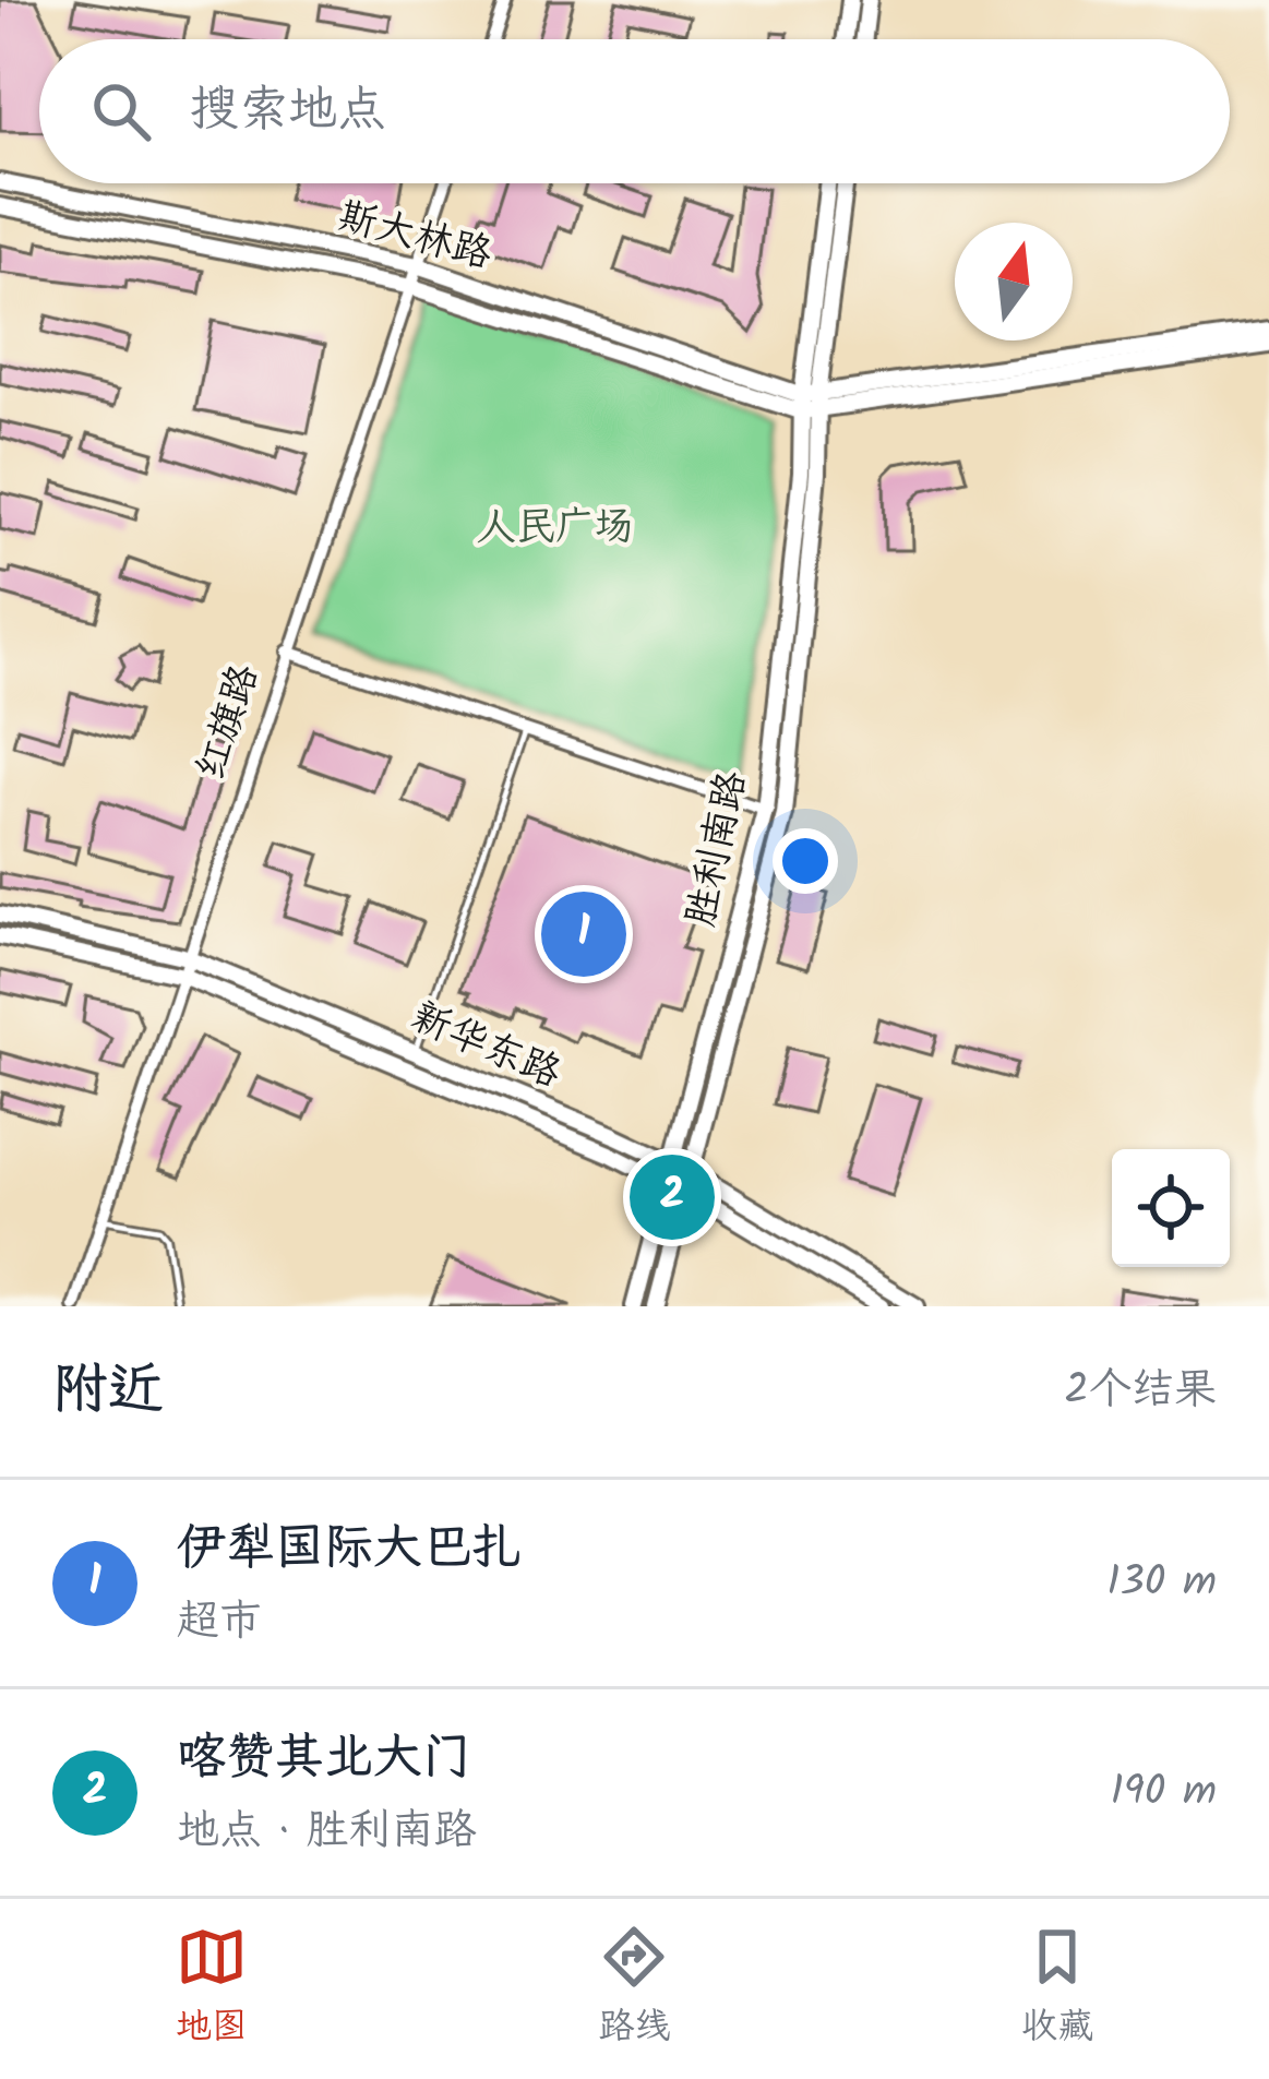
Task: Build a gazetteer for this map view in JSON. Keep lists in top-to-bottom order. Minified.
{"streets":{"main road":["斯大林路","胜利南路","新华东路"],"street":["红旗路"]},"crossings":[["斯大林路","红旗路"],["斯大林路","胜利南路"],["红旗路","新华东路"],["胜利南路","新华东路"]],"parks":["人民广场"],"north":"top","page":{"search":"搜索地点","pins":["1","2"],"heading":["附近","2个结果"],"list":[{"mark":"1","name":"伊犁国际大巴扎","note":"超市","value":"130 m"},{"mark":"2","name":"喀赞其北大门","note":"地点 · 胜利南路","value":"190 m"}],"nav":["地图","路线","收藏"]}}
